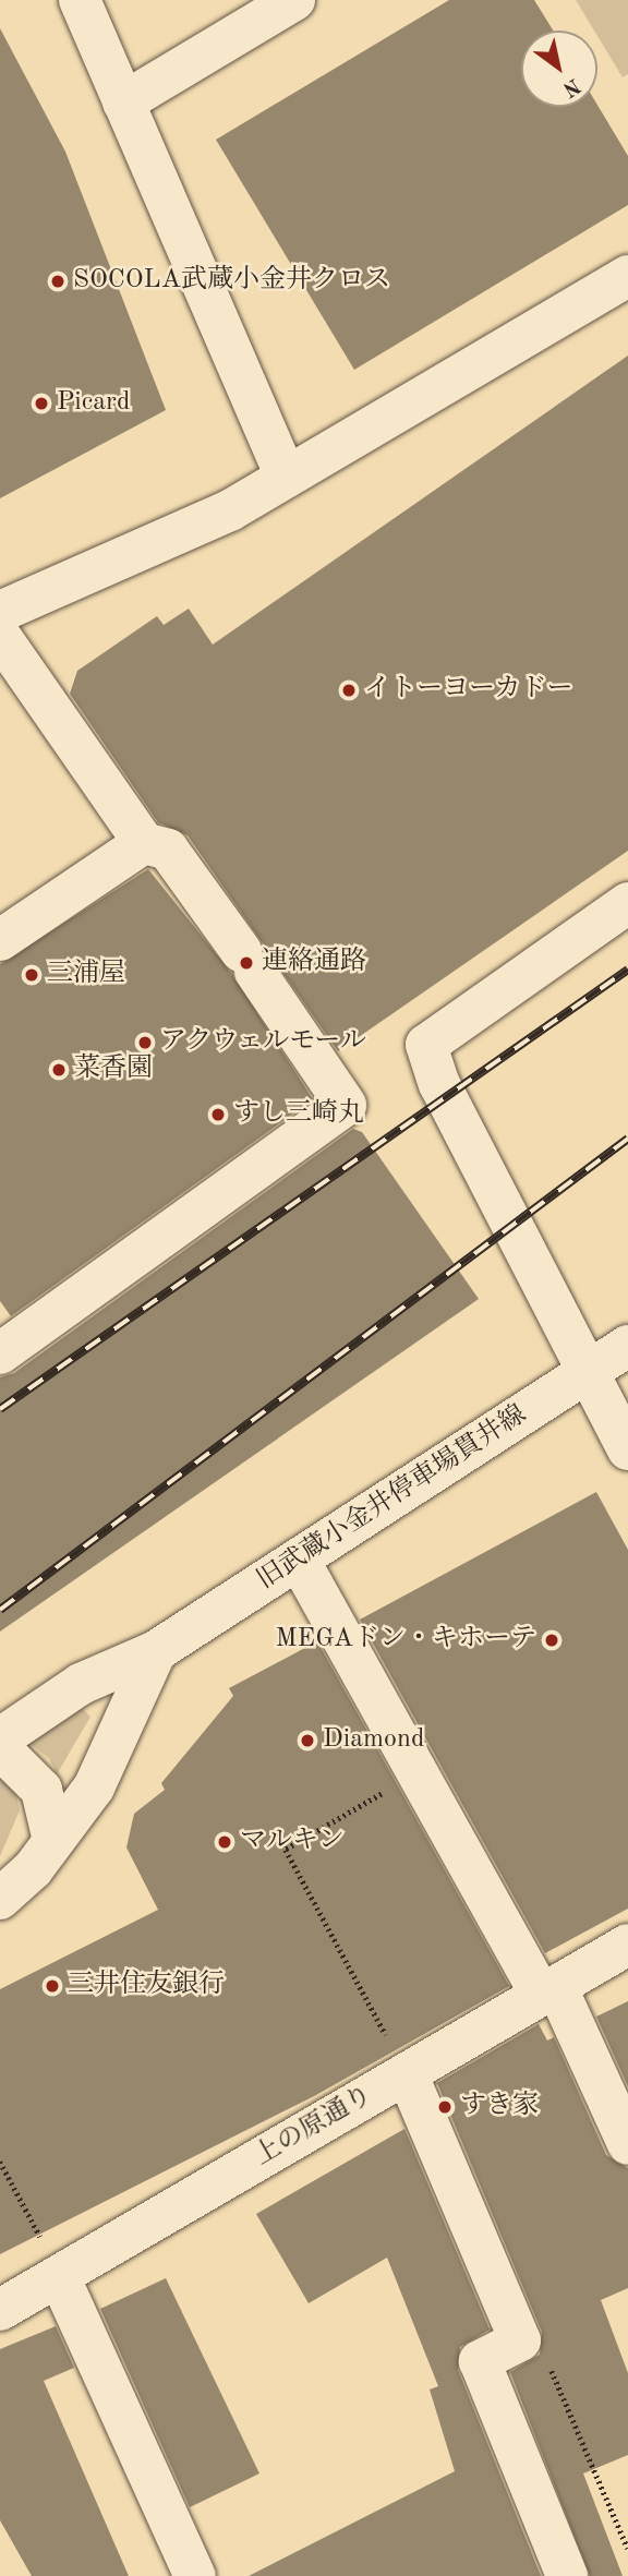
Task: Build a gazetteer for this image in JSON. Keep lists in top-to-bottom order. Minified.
{"streets":{"street":["旧武蔵小金井停車場貫井線","上の原通り"]},"places":["SOCOLA武蔵小金井クロス","Picard","イトーヨーカドー","連絡通路","三浦屋","アクウェルモール","菜香園","すし三崎丸","MEGAドン・キホーテ","Diamond","マルキン","三井住友銀行","すき家"],"north":"bottom right"}
